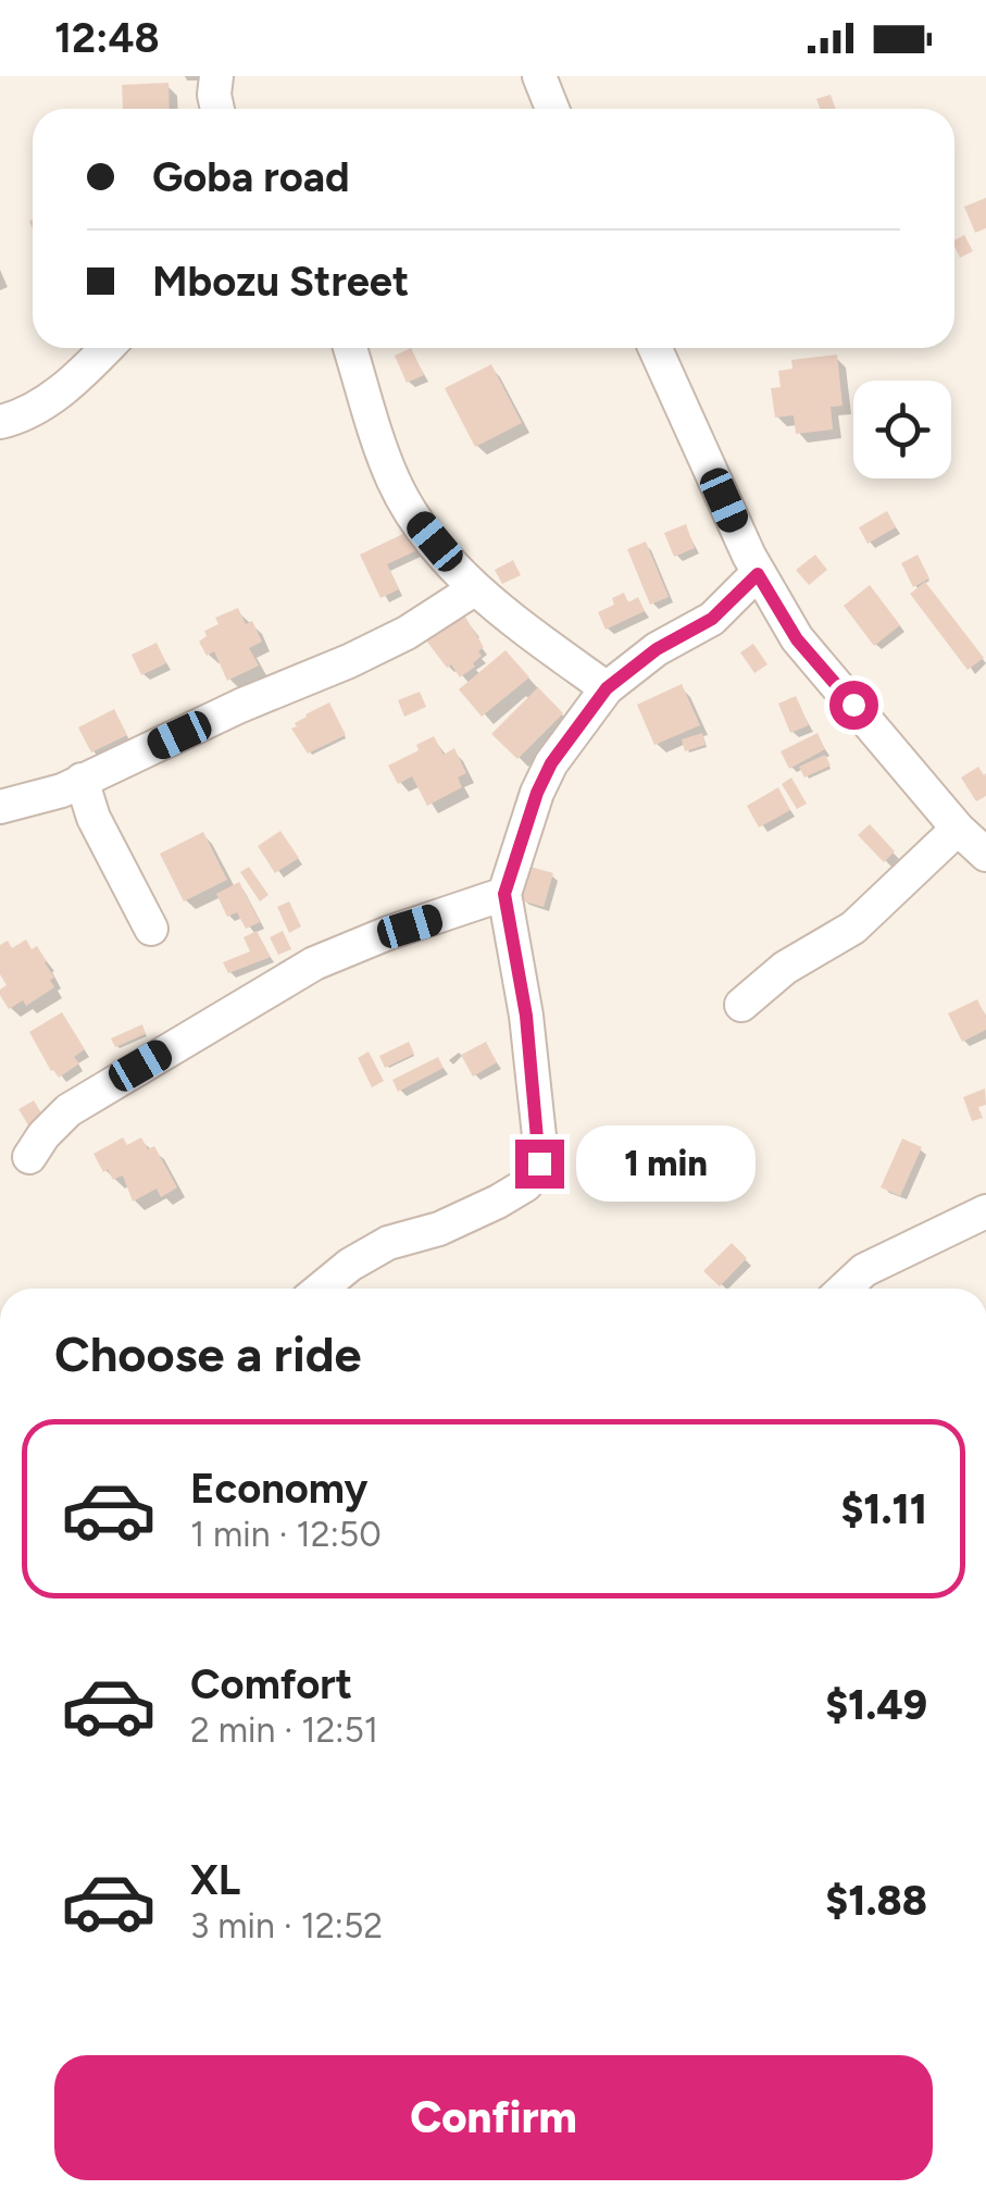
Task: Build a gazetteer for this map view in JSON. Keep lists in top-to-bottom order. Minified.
{"page":{"status":"12:48","banner":["Goba road","Mbozu Street"],"bubble":"1 min","heading":"Choose a ride","list":[{"name":"Economy","note":"1 min · 12:50","value":"$1.11"},{"name":"Comfort","note":"2 min · 12:51","value":"$1.49"},{"name":"XL","note":"3 min · 12:52","value":"$1.88"}],"buttons":"Confirm"}}
